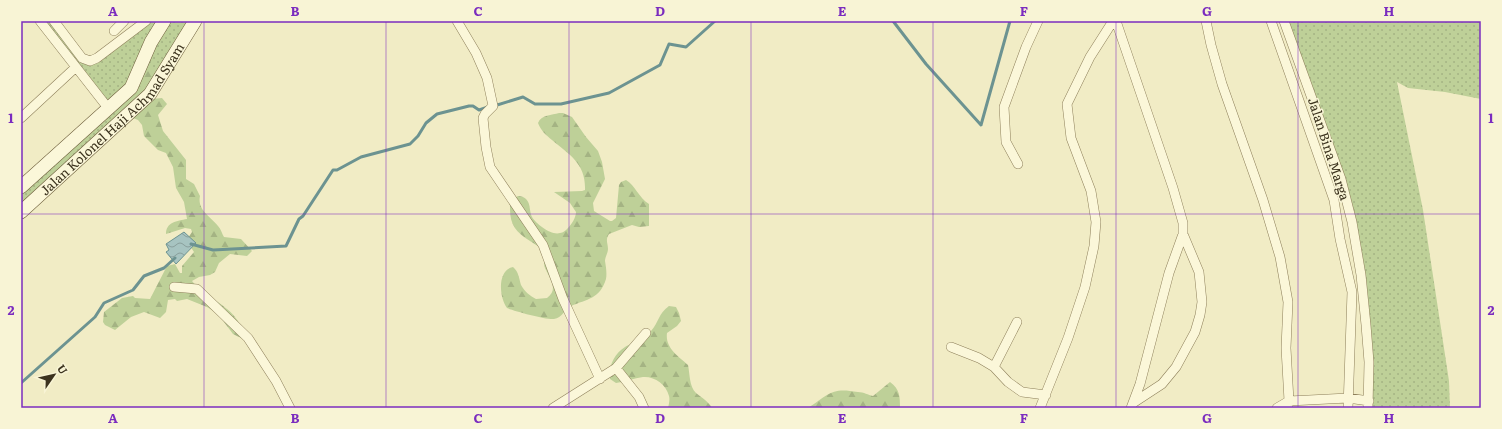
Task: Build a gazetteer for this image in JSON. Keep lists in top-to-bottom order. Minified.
{"streets":{"main road":["Jalan Kolonel Haji Achmad Syam"],"street":["Jalan Bina Marga"]},"north":"top right","grid":{"columns":["A","B","C","D","E","F","G","H"],"rows":["1","2"]}}
